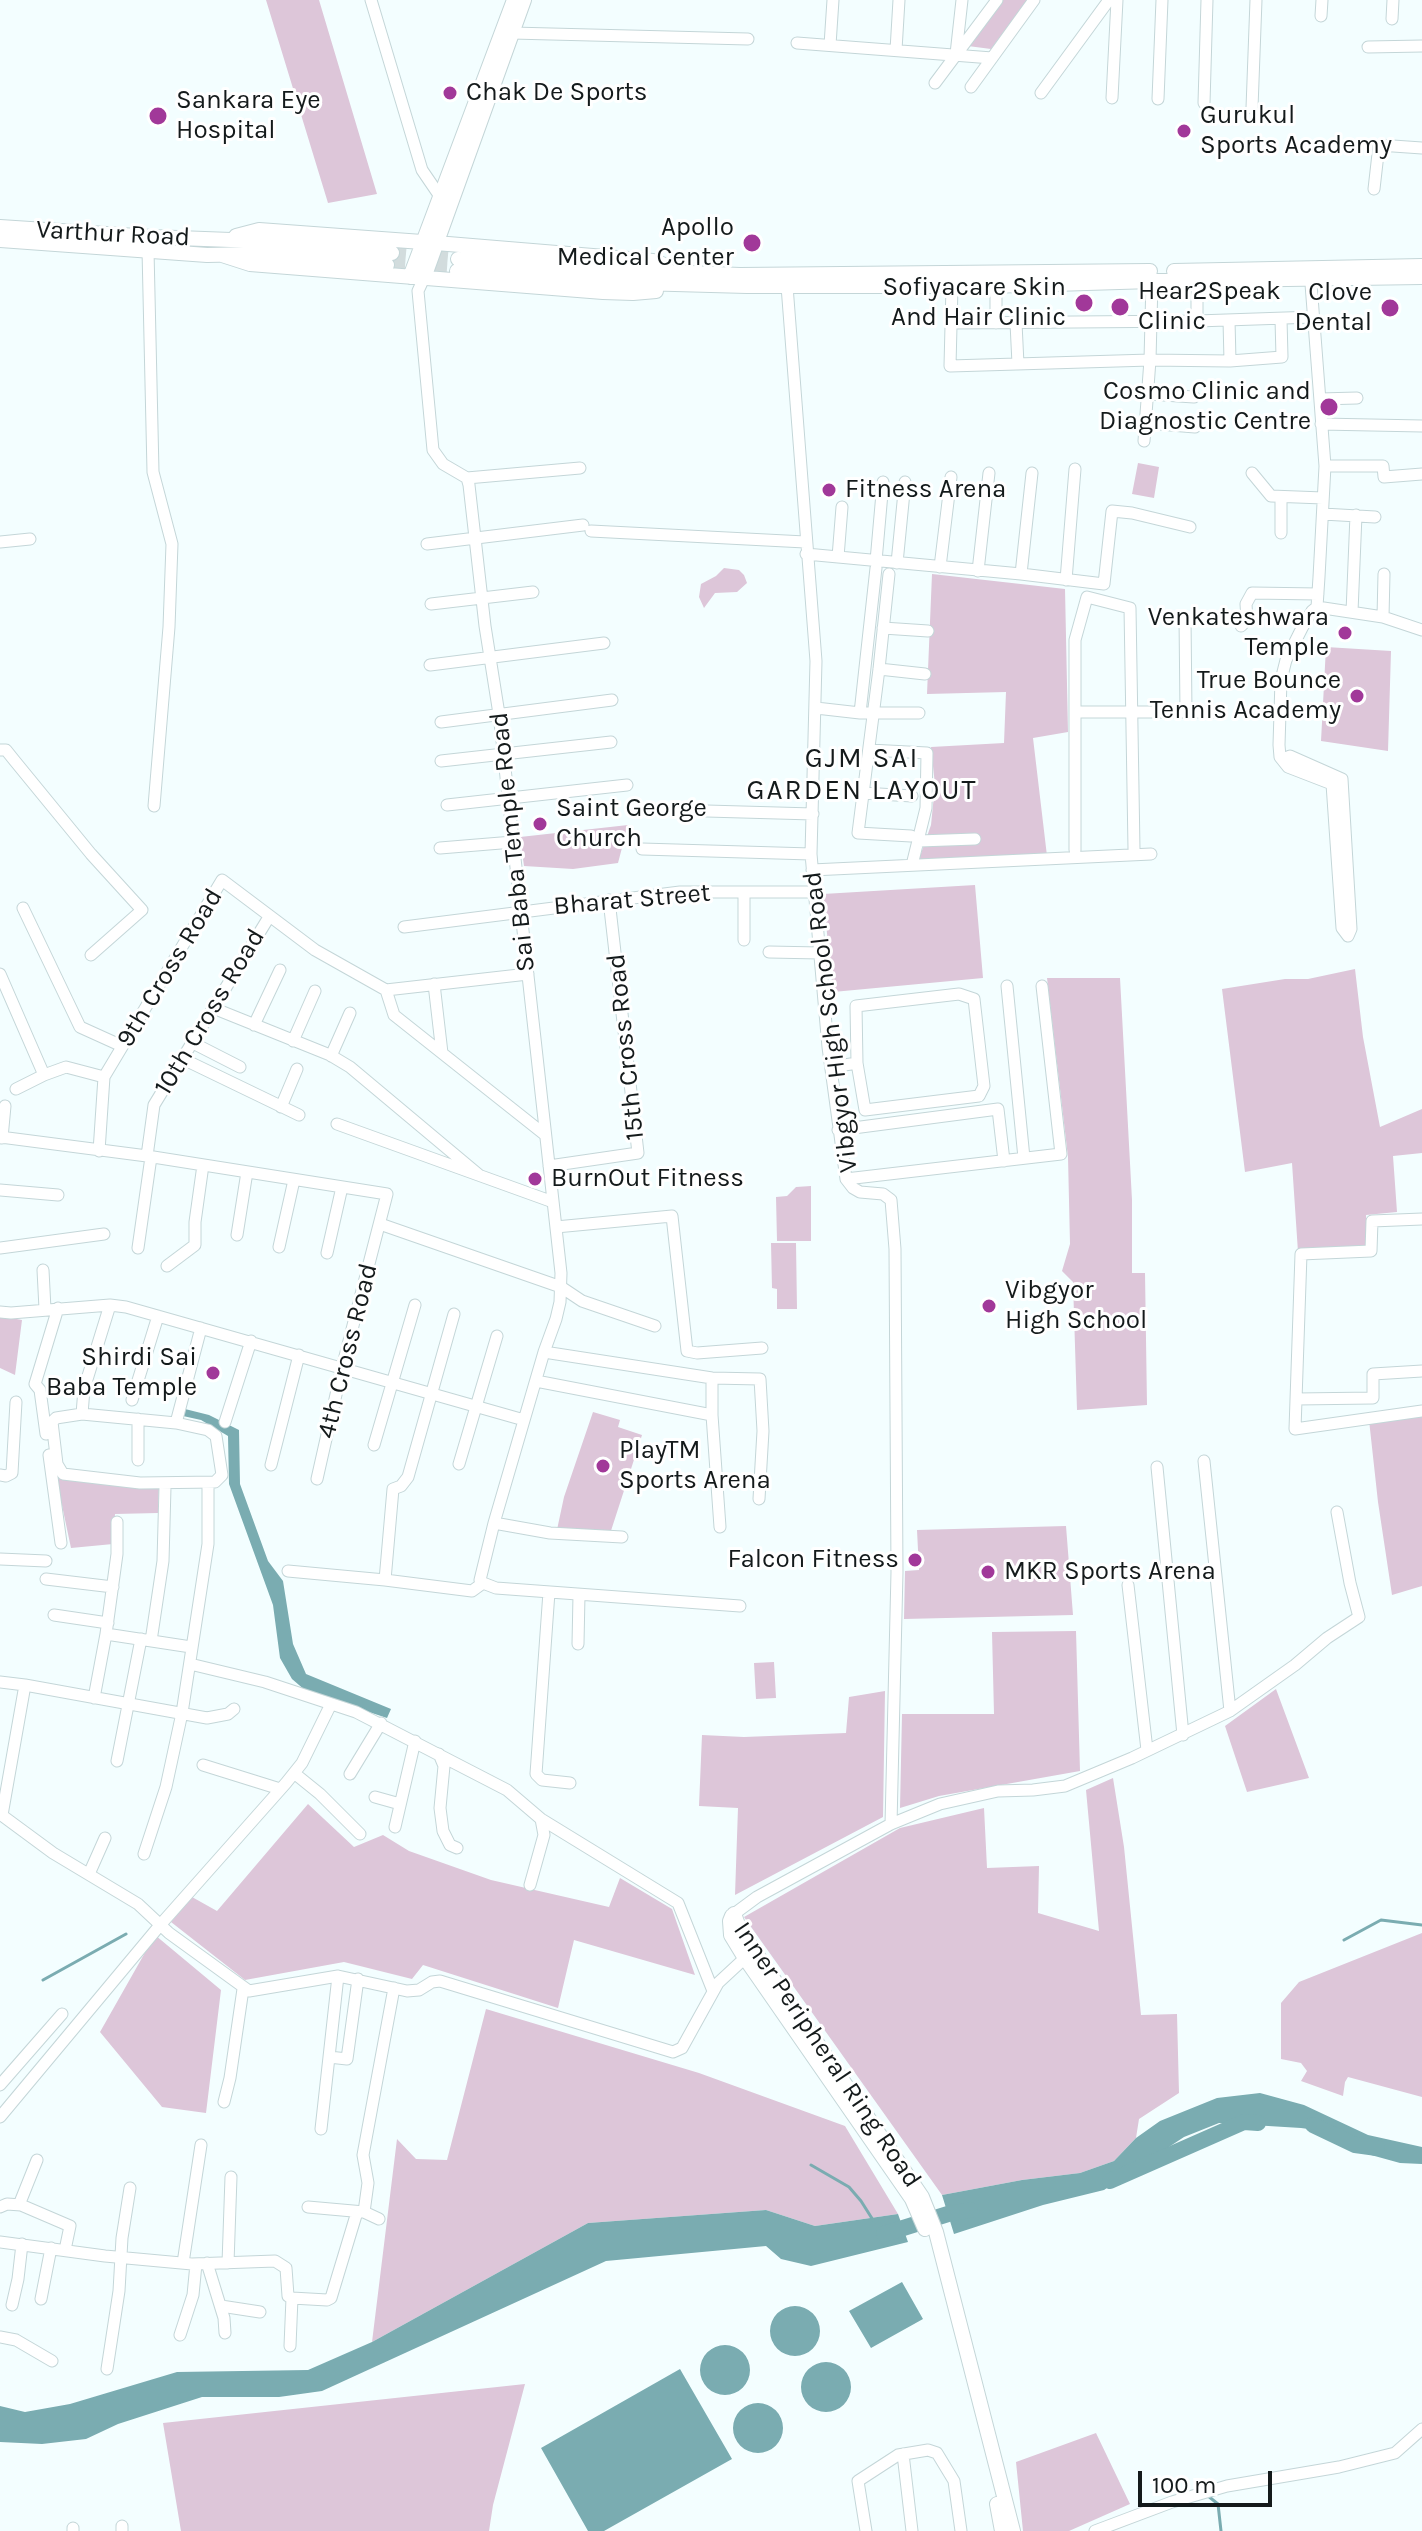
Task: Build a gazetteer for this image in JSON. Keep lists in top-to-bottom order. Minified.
{"streets":{"main road":["Varthur Road","Inner Peripheral Ring Road"],"street":["Sai Baba Temple Road","Bharat Street","9th Cross Road","10th Cross Road","Vibgyor High School Road","15th Cross Road","4th Cross Road"]},"crossings":[["Sai Baba Temple Road","Bharat Street"],["Sai Baba Temple Road","15th Cross Road"],["Bharat Street","Vibgyor High School Road"],["Bharat Street","15th Cross Road"],["9th Cross Road","10th Cross Road"]],"districts":["GJM SAI GARDEN LAYOUT"],"places":["Chak De Sports","Sankara Eye Hospital","Gurukul Sports Academy","Apollo Medical Center","Sofiyacare Skin And Hair Clinic","Hear2Speak Clinic","Clove Dental","Cosmo Clinic and Diagnostic Centre","Fitness Arena","Venkateshwara Temple","True Bounce Tennis Academy","Saint George Church","BurnOut Fitness","Vibgyor High School","Shirdi Sai Baba Temple","PlayTM Sports Arena","Falcon Fitness","MKR Sports Arena"],"scale_bar":"100 m"}
